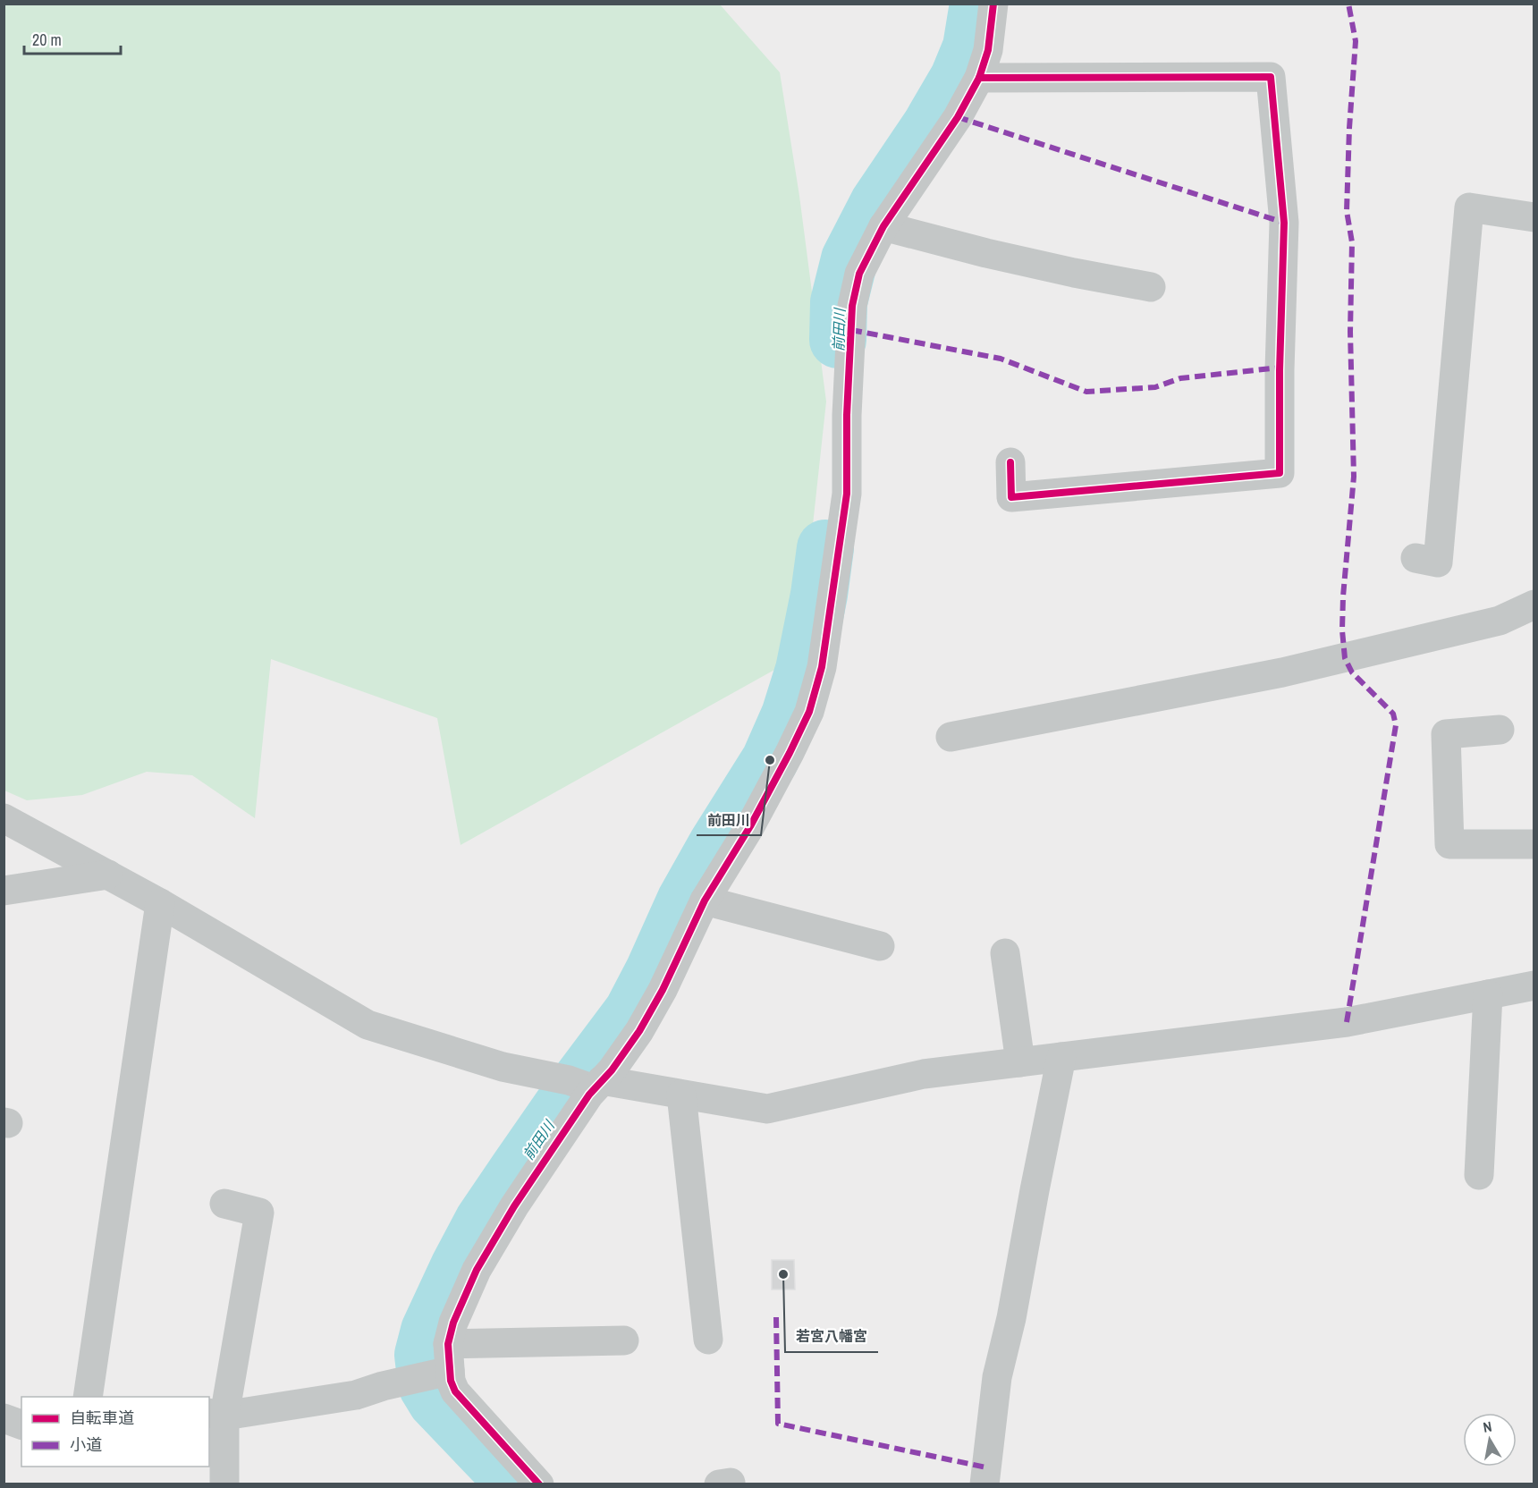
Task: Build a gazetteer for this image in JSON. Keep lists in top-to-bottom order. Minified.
{"water":["前田川"],"places":["前田川","若宮八幡宮"],"legend":["自転車道","小道"],"scale_bar":"20 m","north":"top"}
